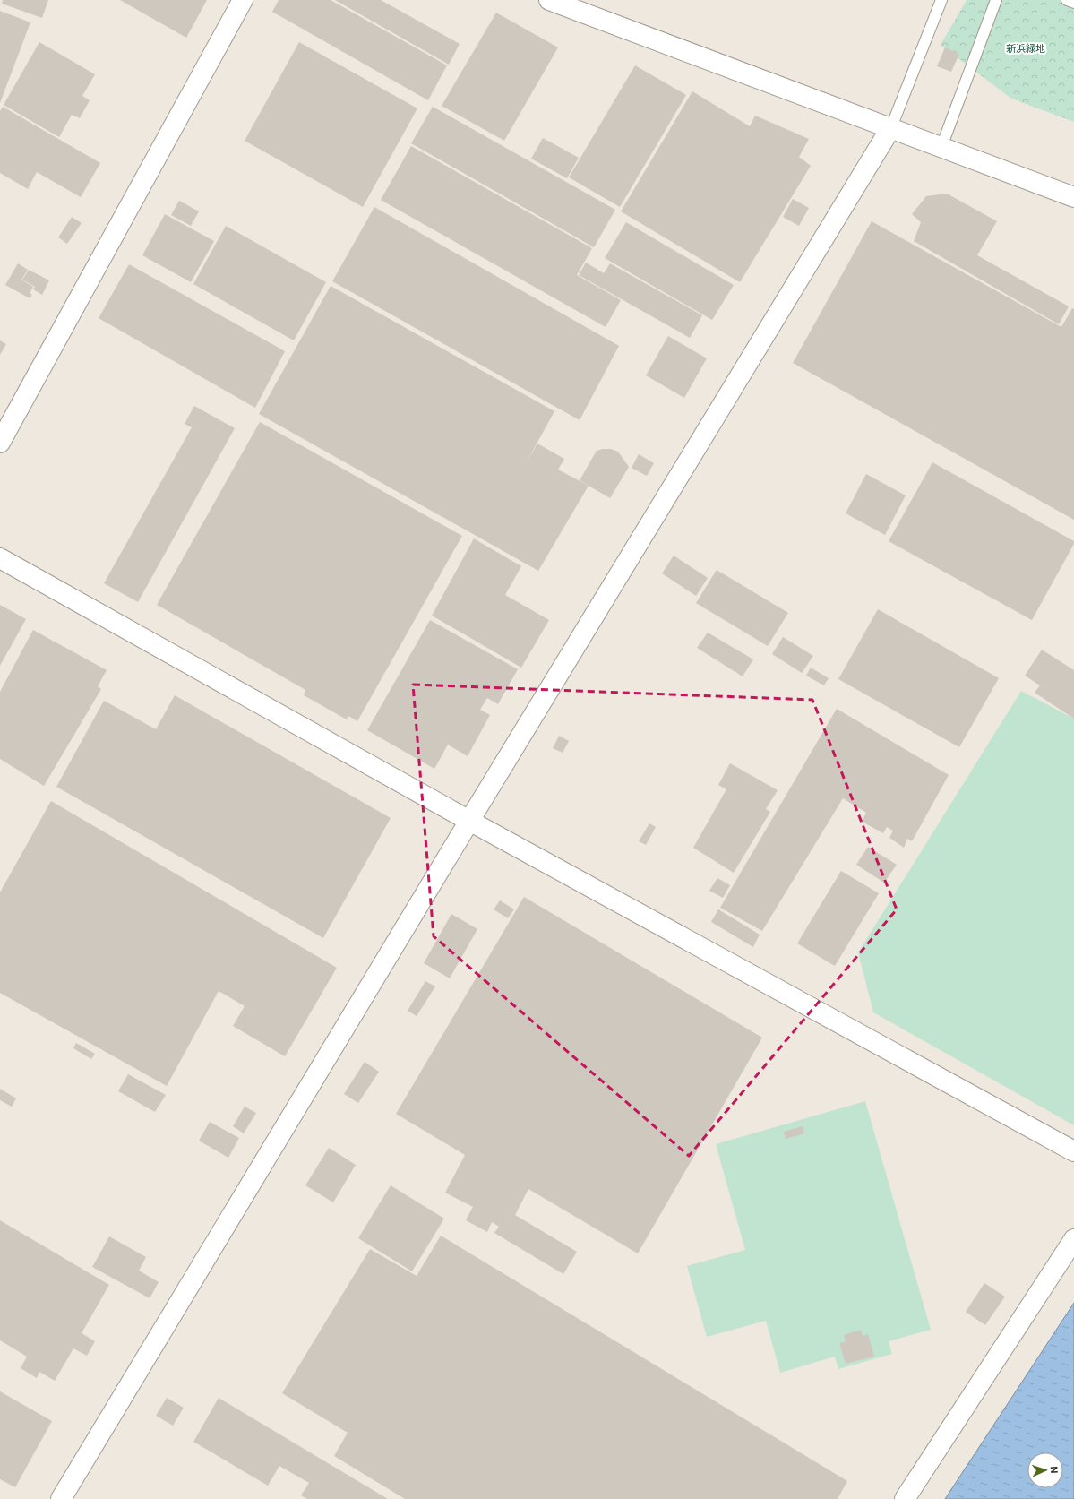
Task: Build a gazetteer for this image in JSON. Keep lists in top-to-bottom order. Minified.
{"parks":["新浜緑地"],"north":"right"}
